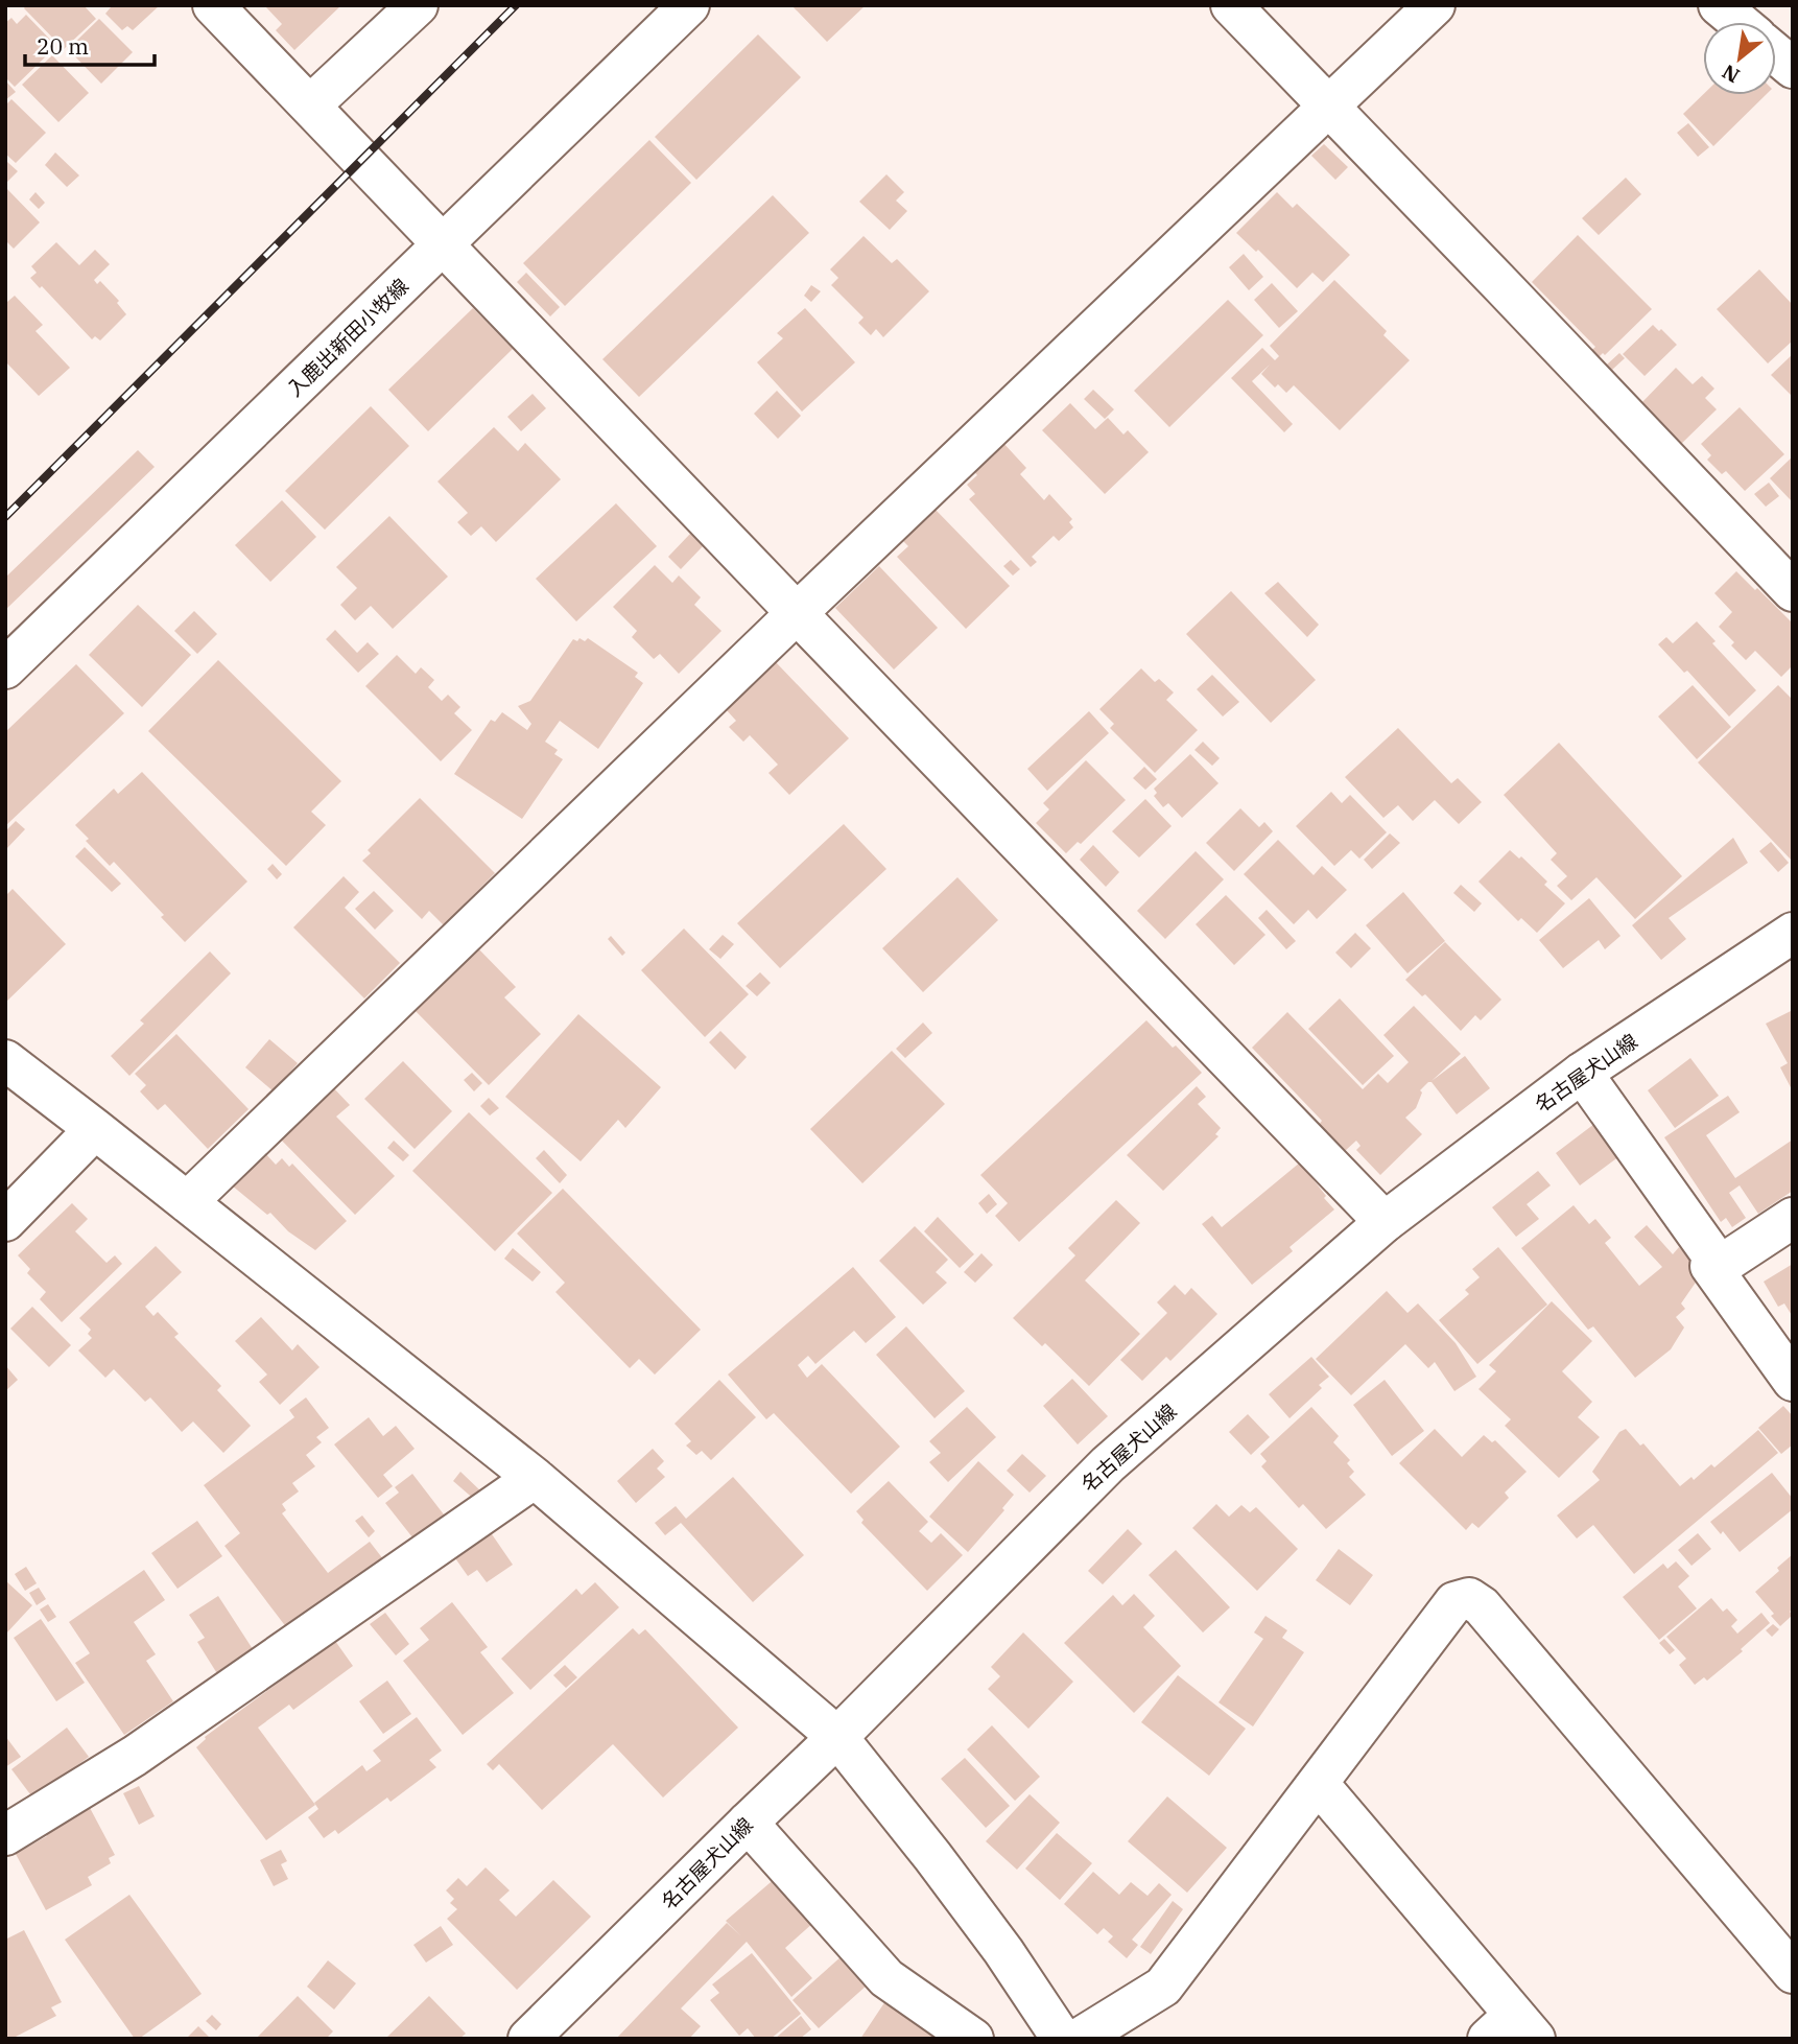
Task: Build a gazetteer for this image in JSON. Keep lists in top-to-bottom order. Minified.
{"streets":{"street":["入鹿出新田小牧線","名古屋犬山線"]},"scale_bar":"20 m","north":"bottom left"}
